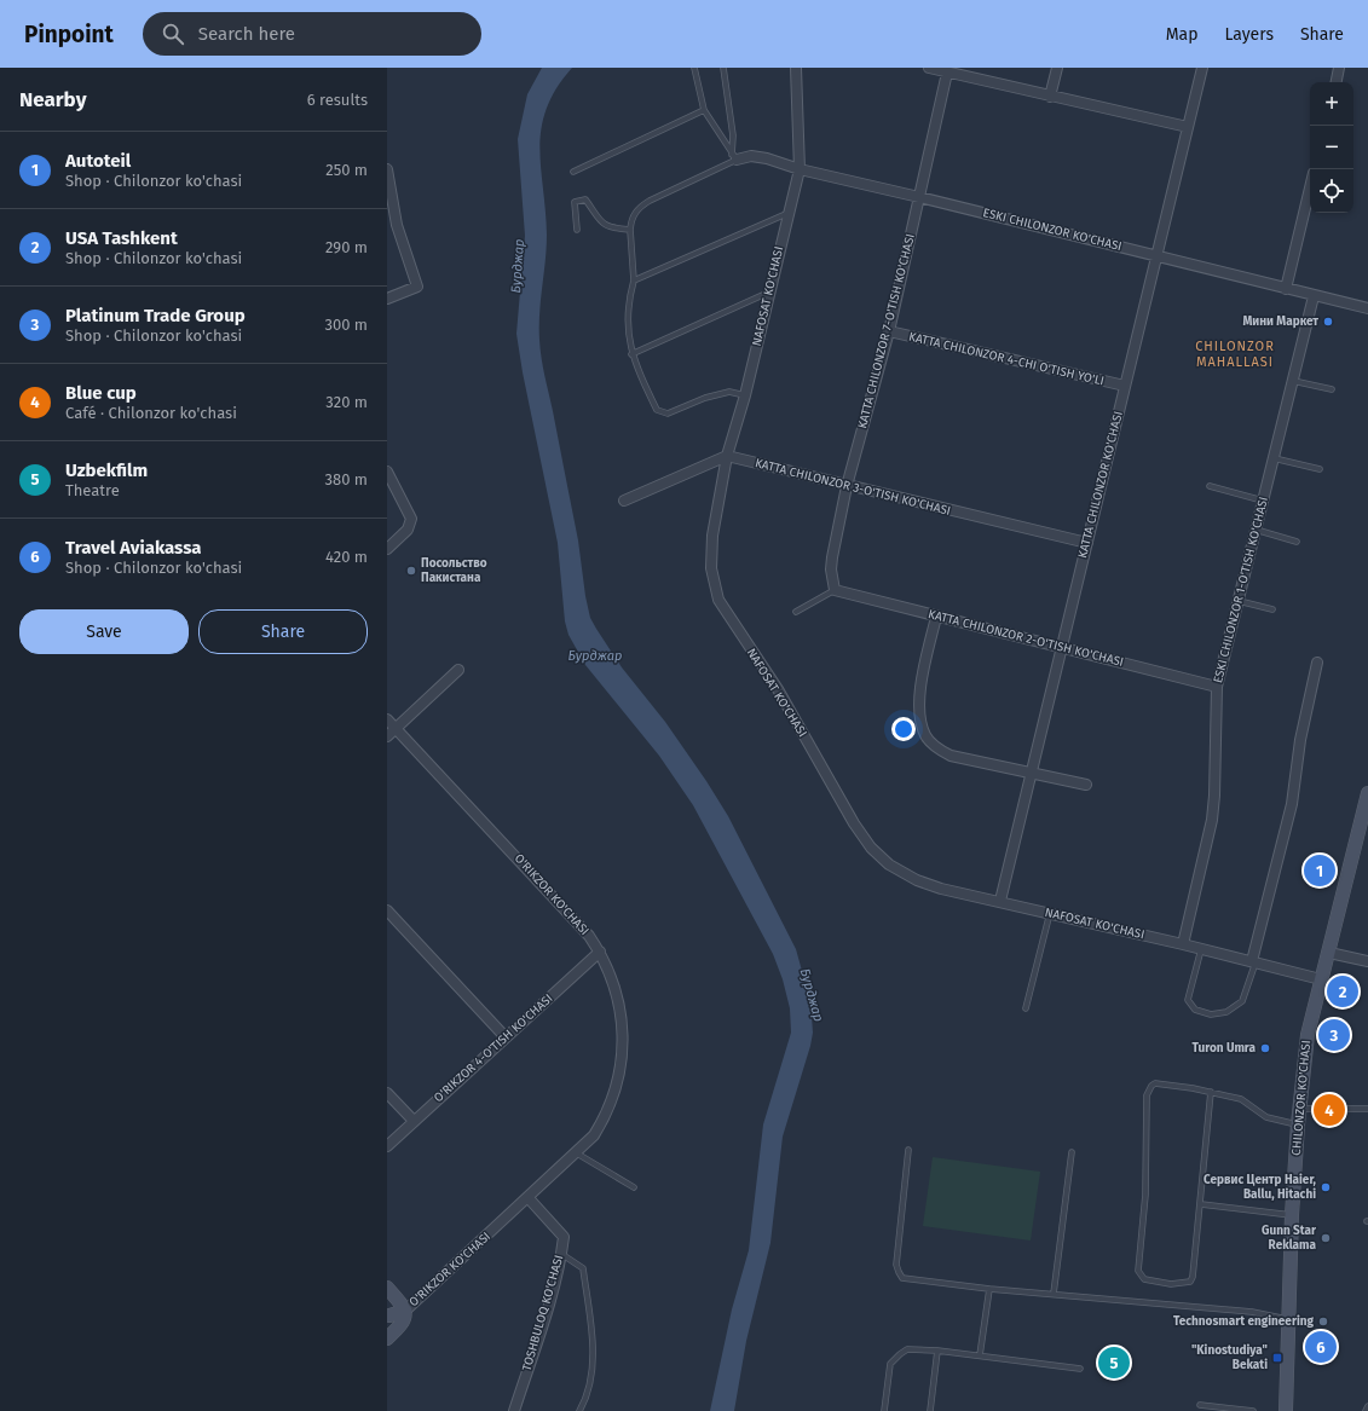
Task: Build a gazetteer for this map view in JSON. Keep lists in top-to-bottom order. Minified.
{"streets":{"main road":["O'RIKZOR KO'CHASI","CHILONZOR KO'CHASI"],"street":["ESKI CHILONZOR KO'CHASI","NAFOSAT KO'CHASI","KATTA CHILONZOR 7-O'TISH KO'CHASI","KATTA CHILONZOR 4-CHI O'TISH YO'LI","KATTA CHILONZOR KO'CHASI","KATTA CHILONZOR 3-O'TISH KO'CHASI","ESKI CHILONZOR 1-O'TISH KO'CHASI","KATTA CHILONZOR 2-O'TISH KO'CHASI","O'RIKZOR 4-O'TISH KO'CHASI","TOSHBULOQ KO'CHASI"]},"crossings":[["ESKI CHILONZOR KO'CHASI","NAFOSAT KO'CHASI"],["ESKI CHILONZOR KO'CHASI","KATTA CHILONZOR 7-O'TISH KO'CHASI"],["ESKI CHILONZOR KO'CHASI","KATTA CHILONZOR KO'CHASI"],["ESKI CHILONZOR KO'CHASI","ESKI CHILONZOR 1-O'TISH KO'CHASI"],["NAFOSAT KO'CHASI","KATTA CHILONZOR KO'CHASI"],["NAFOSAT KO'CHASI","KATTA CHILONZOR 3-O'TISH KO'CHASI"],["NAFOSAT KO'CHASI","ESKI CHILONZOR 1-O'TISH KO'CHASI"],["NAFOSAT KO'CHASI","CHILONZOR KO'CHASI"],["KATTA CHILONZOR 7-O'TISH KO'CHASI","KATTA CHILONZOR 4-CHI O'TISH YO'LI"],["KATTA CHILONZOR 7-O'TISH KO'CHASI","KATTA CHILONZOR 3-O'TISH KO'CHASI"],["KATTA CHILONZOR 7-O'TISH KO'CHASI","KATTA CHILONZOR 2-O'TISH KO'CHASI"],["KATTA CHILONZOR 4-CHI O'TISH YO'LI","KATTA CHILONZOR KO'CHASI"],["KATTA CHILONZOR KO'CHASI","KATTA CHILONZOR 3-O'TISH KO'CHASI"],["KATTA CHILONZOR KO'CHASI","KATTA CHILONZOR 2-O'TISH KO'CHASI"],["ESKI CHILONZOR 1-O'TISH KO'CHASI","KATTA CHILONZOR 2-O'TISH KO'CHASI"],["O'RIKZOR KO'CHASI","O'RIKZOR 4-O'TISH KO'CHASI"],["O'RIKZOR KO'CHASI","TOSHBULOQ KO'CHASI"]],"districts":["CHILONZOR MAHALLASI"],"water":["Бурджар"],"places":{"other":["Мини Маркет","Посольство Пакистана","Turon Umra","Сервис Центр Haier, Ballu, Hitachi","Gunn Star Reklama","Technosmart engineering"],"transit":["\"Kinostudiya\" Bekati"]},"page":{"header":"Pinpoint","search":"Search here","nav":["Map","Layers","Share"],"heading":["Nearby","6 results"],"map_buttons":["+","−"],"list":[{"mark":"1","name":"Autoteil","note":"Shop · Chilonzor ko'chasi","value":"250 m"},{"mark":"2","name":"USA Tashkent","note":"Shop · Chilonzor ko'chasi","value":"290 m"},{"mark":"3","name":"Platinum Trade Group","note":"Shop · Chilonzor ko'chasi","value":"300 m"},{"mark":"4","name":"Blue cup","note":"Café · Chilonzor ko'chasi","value":"320 m"},{"mark":"5","name":"Uzbekfilm","note":"Theatre","value":"380 m"},{"mark":"6","name":"Travel Aviakassa","note":"Shop · Chilonzor ko'chasi","value":"420 m"}],"buttons":["Save","Share"],"pins":["1","2","3","4","6","5"]}}
